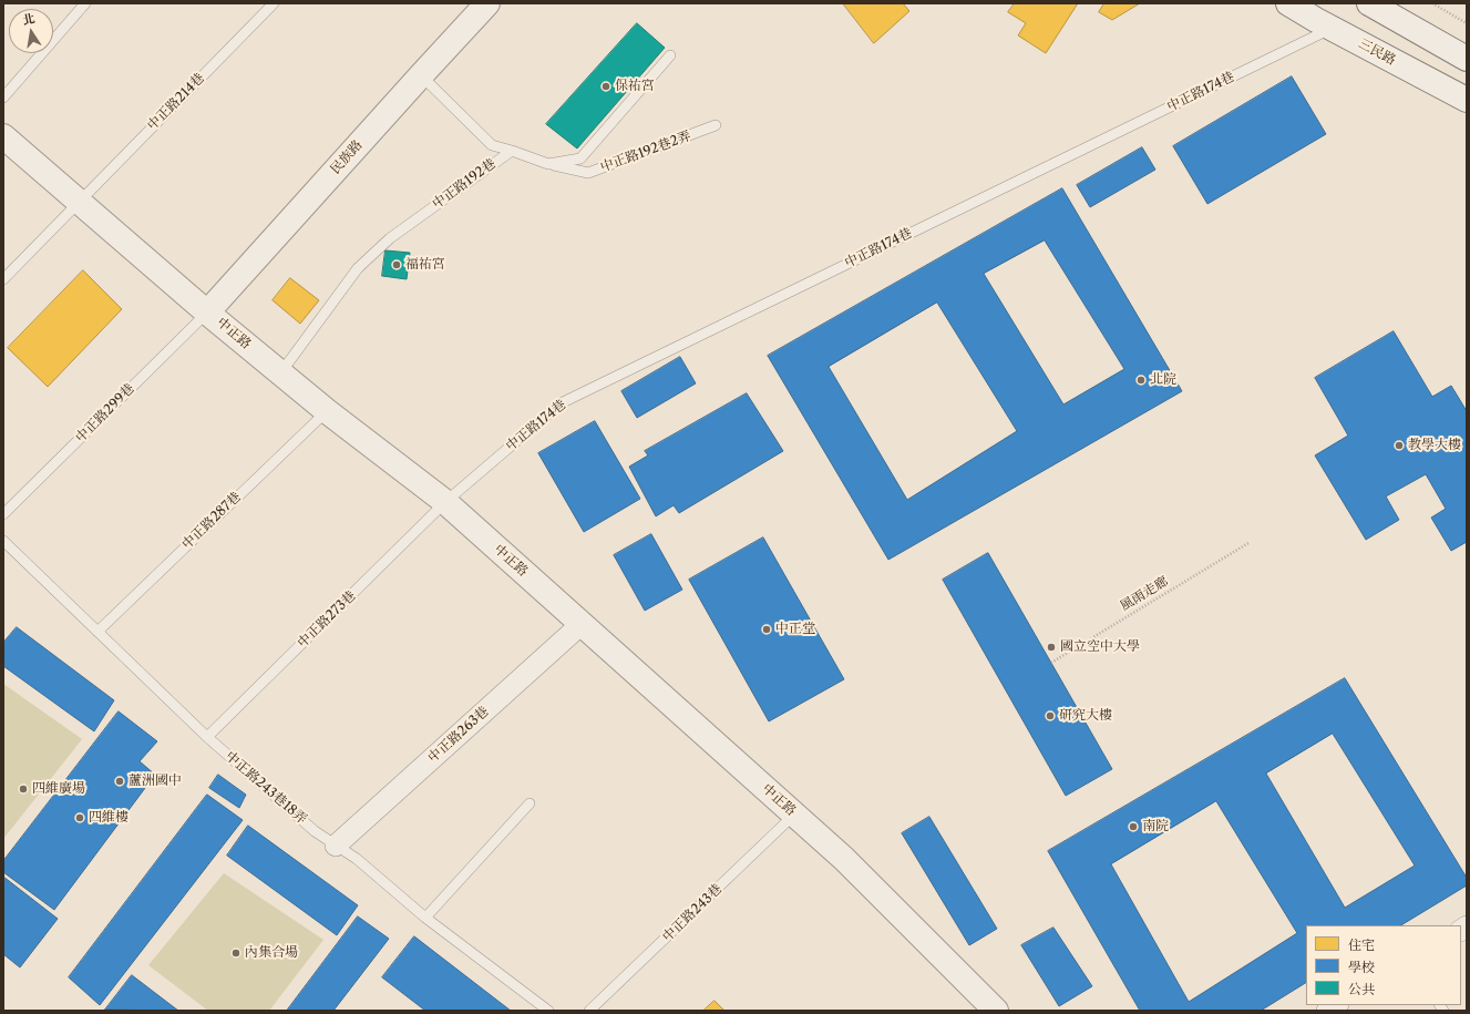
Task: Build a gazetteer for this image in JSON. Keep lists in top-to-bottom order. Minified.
{"streets":{"street":["三民路","民族路","中正路","中正路263巷"],"lane":["中正路174巷","中正路214巷","中正路192巷2弄","中正路192巷","中正路299巷","中正路287巷","中正路273巷","中正路243巷18弄","中正路243巷"],"path":["風雨走廊"]},"crossings":[["三民路","中正路174巷"],["中正路174巷","中正路"],["中正路174巷","中正路273巷"],["中正路214巷","中正路"],["民族路","中正路"],["民族路","中正路299巷"],["中正路192巷","中正路"],["中正路","中正路299巷"],["中正路","中正路287巷"],["中正路","中正路273巷"],["中正路","中正路263巷"],["中正路","中正路243巷"],["中正路287巷","中正路243巷18弄"],["中正路273巷","中正路243巷18弄"],["中正路263巷","中正路243巷18弄"]],"places":["保祐宮","福祐宮","北院","教學大樓","中正堂","國立空中大學","研究大樓","蘆洲國中","四維廣場","四維樓","南院","內集合場"],"legend":["住宅","學校","公共"],"north":"top"}
